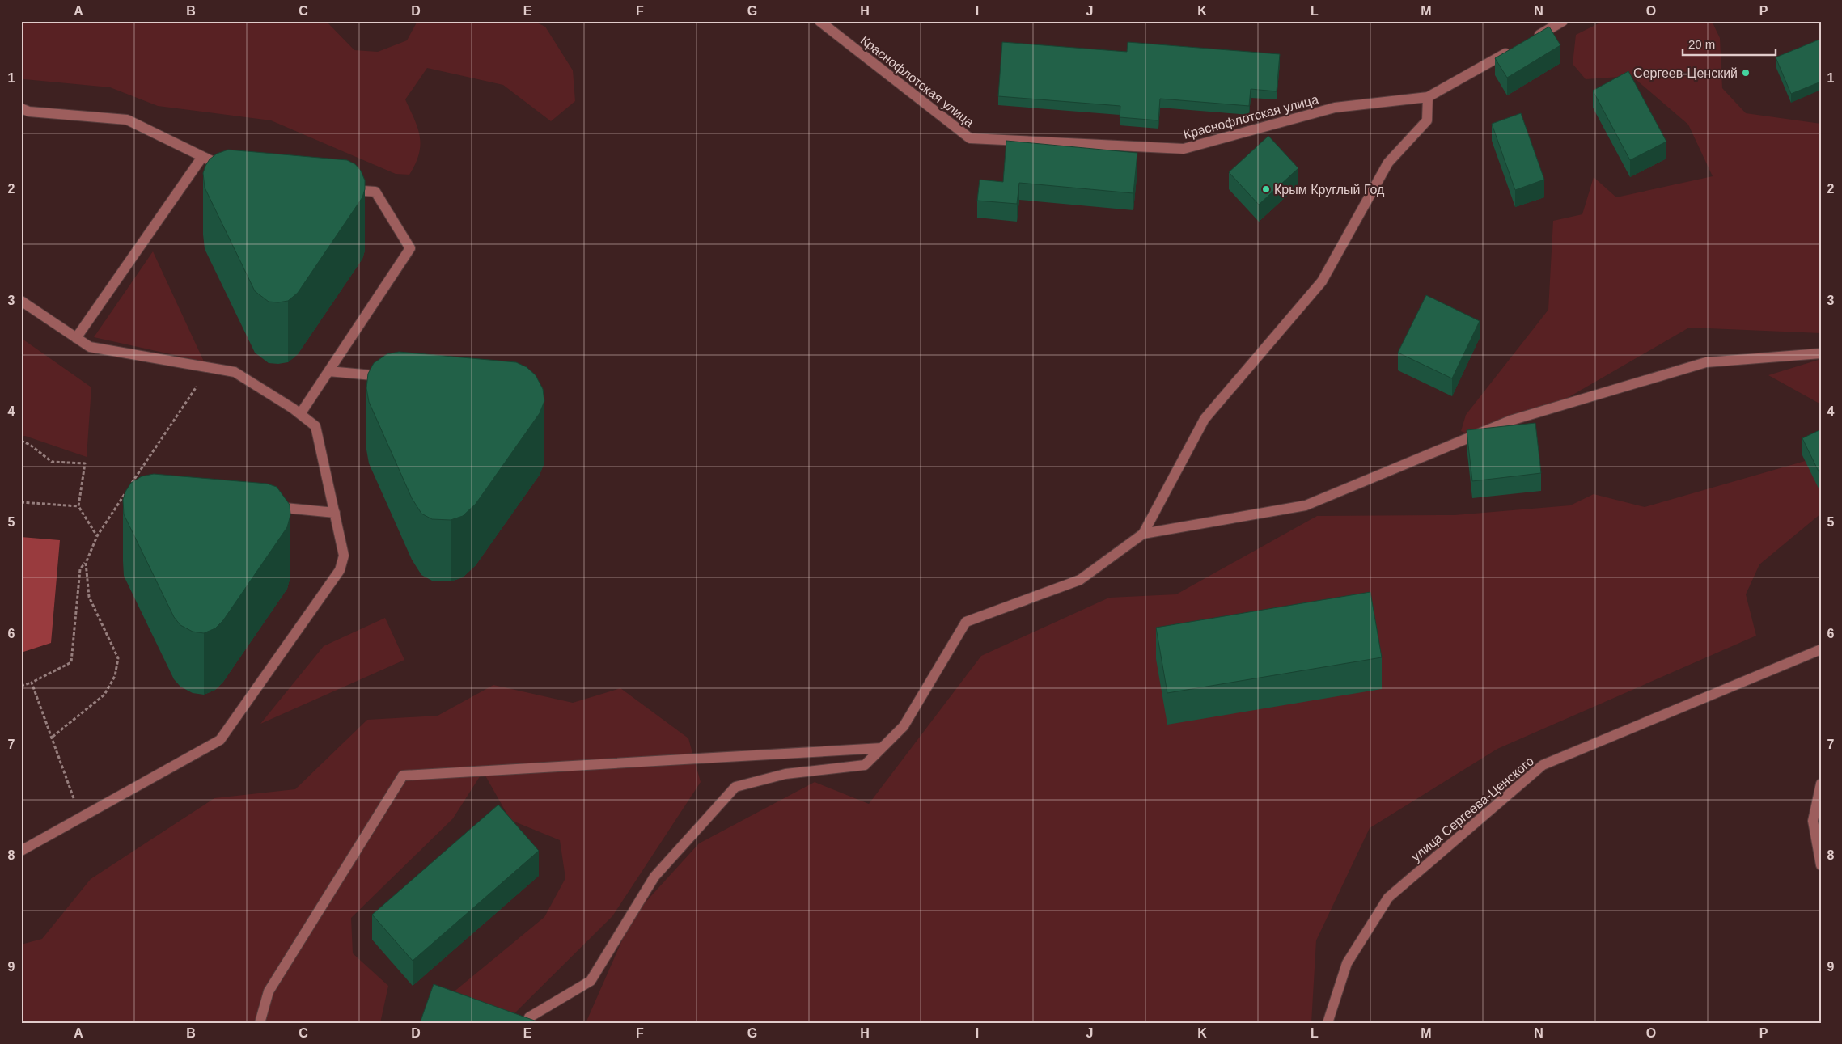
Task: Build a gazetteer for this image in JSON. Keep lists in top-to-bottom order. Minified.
{"streets":{"street":["Краснофлотская улица","улица Сергеева-Ценского"]},"places":["Сергеев-Ценский","Крым Круглый Год"],"scale_bar":"20 m","grid":{"columns":["A","B","C","D","E","F","G","H","I","J","K","L","M","N","O","P"],"rows":["1","2","3","4","5","6","7","8","9"]}}
